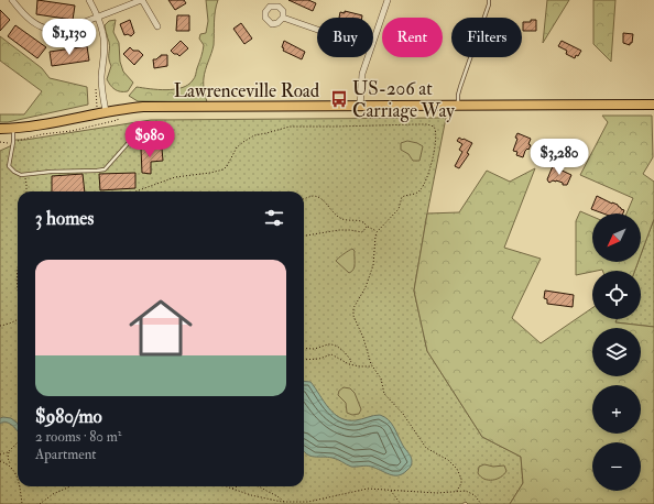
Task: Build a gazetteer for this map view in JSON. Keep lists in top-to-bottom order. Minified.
{"streets":{"highway":["Lawrenceville Road"]},"places":{"bus stop":["US-206 at Carriage Way"]},"north":"bottom left","page":{"chip":["Buy","Rent","Filters"],"price":["$1,130","$980","$3,280"],"heading":"3 homes","map_buttons":["+","−"],"list":[{"name":"$980/mo","note":"2 rooms · 80 m² · Apartment"}]}}
